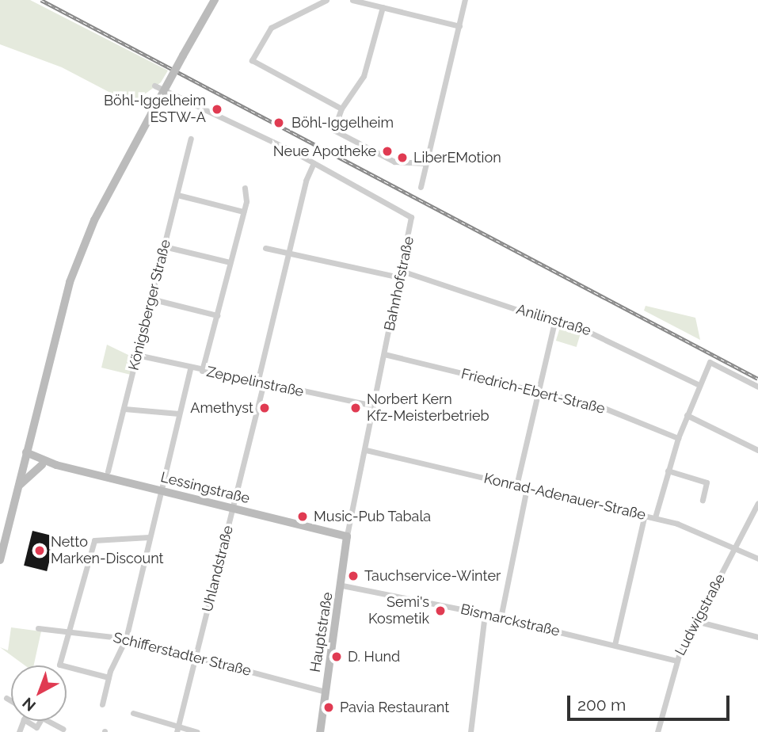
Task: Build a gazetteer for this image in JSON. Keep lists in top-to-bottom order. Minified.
{"streets":{"main road":["Lessingstraße","Hauptstraße"],"street":["Bahnhofstraße","Königsberger Straße","Anilinstraße","Zeppelinstraße","Friedrich-Ebert-Straße","Konrad-Adenauer-Straße","Uhlandstraße","Ludwigstraße","Bismarckstraße","Schifferstadter Straße"]},"crossings":[["Bahnhofstraße","Anilinstraße"],["Bahnhofstraße","Zeppelinstraße"],["Bahnhofstraße","Friedrich-Ebert-Straße"],["Bahnhofstraße","Lessingstraße"],["Bahnhofstraße","Konrad-Adenauer-Straße"],["Bahnhofstraße","Uhlandstraße"],["Bahnhofstraße","Hauptstraße"],["Königsberger Straße","Zeppelinstraße"],["Anilinstraße","Uhlandstraße"],["Zeppelinstraße","Uhlandstraße"],["Lessingstraße","Uhlandstraße"],["Lessingstraße","Hauptstraße"],["Konrad-Adenauer-Straße","Ludwigstraße"],["Uhlandstraße","Schifferstadter Straße"],["Ludwigstraße","Bismarckstraße"],["Bismarckstraße","Hauptstraße"],["Hauptstraße","Schifferstadter Straße"]],"places":["Böhl-Iggelheim ESTW-A","Böhl-Iggelheim","Neue Apotheke","LiberEMotion","Amethyst","Norbert Kern Kfz-Meisterbetrieb","Music-Pub Tabala","Netto Marken-Discount","Tauchservice-Winter","Semi's Kosmetik","D. Hund","Pavia Restaurant"],"scale_bar":"200 m","north":"bottom left"}
